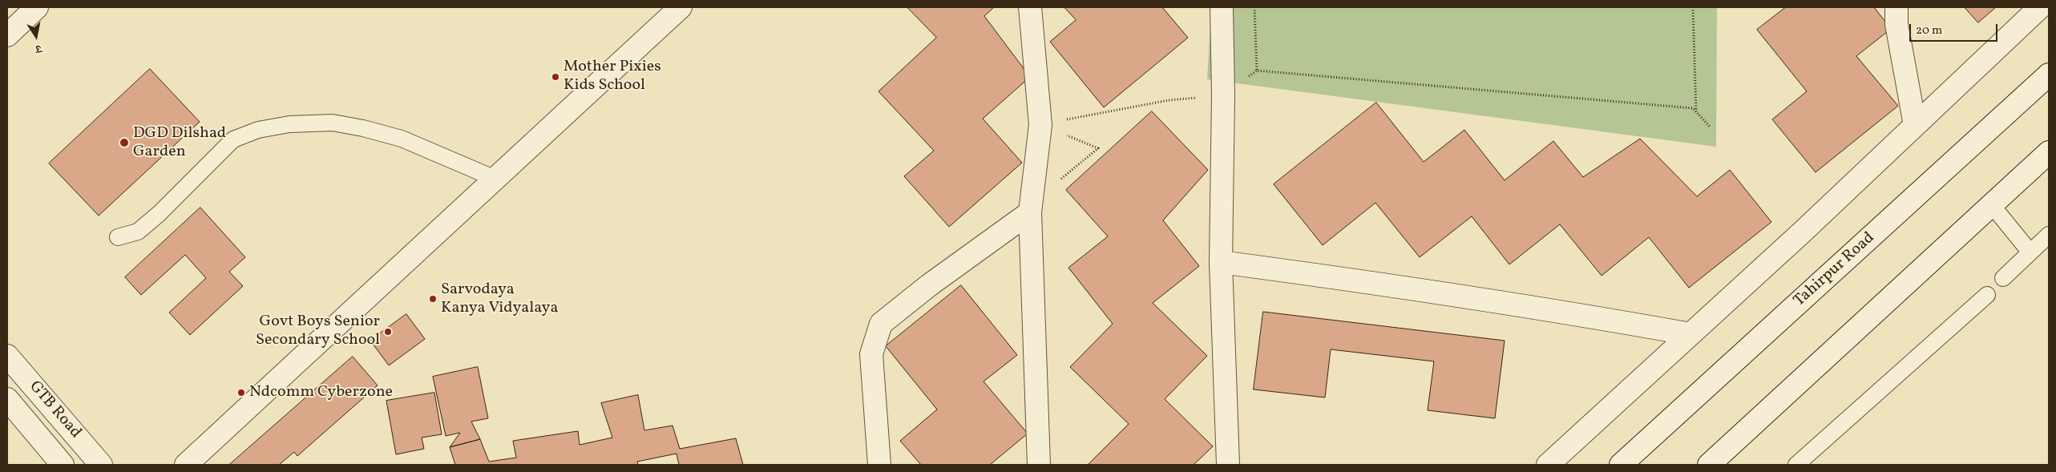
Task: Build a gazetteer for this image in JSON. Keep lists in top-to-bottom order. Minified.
{"streets":{"street":["Tahirpur Road","GTB Road"]},"places":["Mother Pixies Kids School","DGD Dilshad Garden","Sarvodaya Kanya Vidyalaya","Govt Boys Senior Secondary School","Ndcomm Cyberzone"],"scale_bar":"20 m","north":"bottom"}
